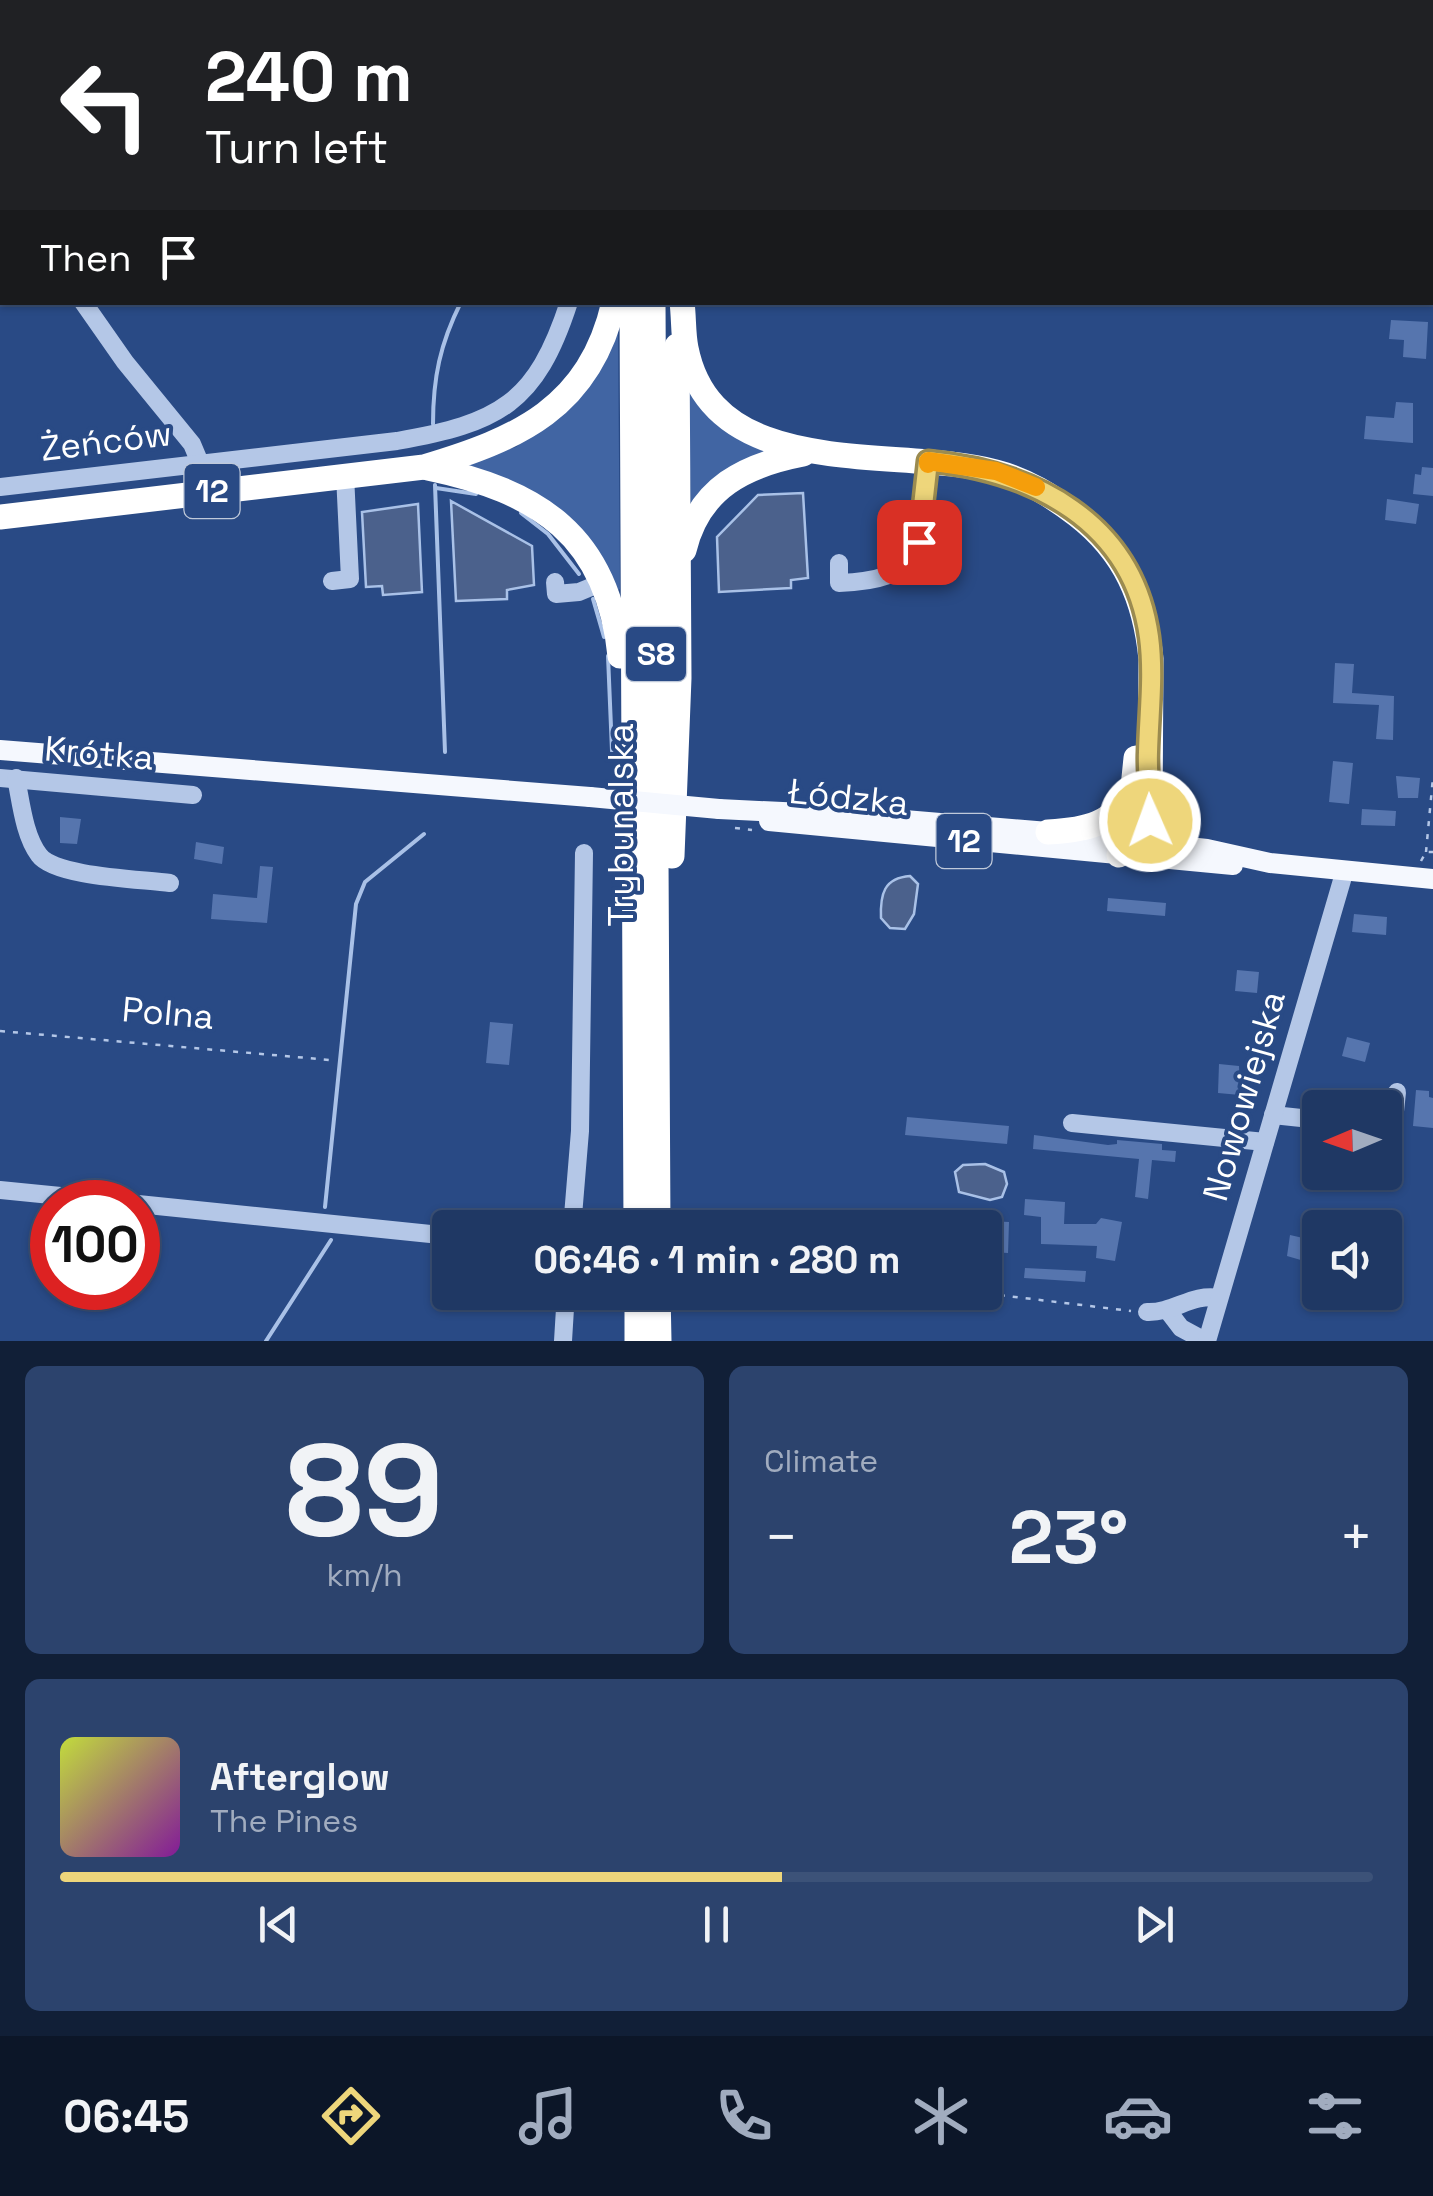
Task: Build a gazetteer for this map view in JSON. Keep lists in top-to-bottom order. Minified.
{"streets":{"highway":["12","S8","Trybunalska"],"main road":["Łódzka"],"street":["Żeńców","Krótka","Nowowiejska"],"path":["Polna"]},"crossings":[["12","Łódzka"],["Łódzka","Nowowiejska"]],"north":"left","page":{"turn":["240 m","Turn left"],"then":"Then","limit":"100","trip":"06:46 · 1 min · 280 m","tile":[["89","km/h"],"Climate"],"heat":["−","23°","+"],"song":["Afterglow","The Pines"],"tabs":"06:45"}}
